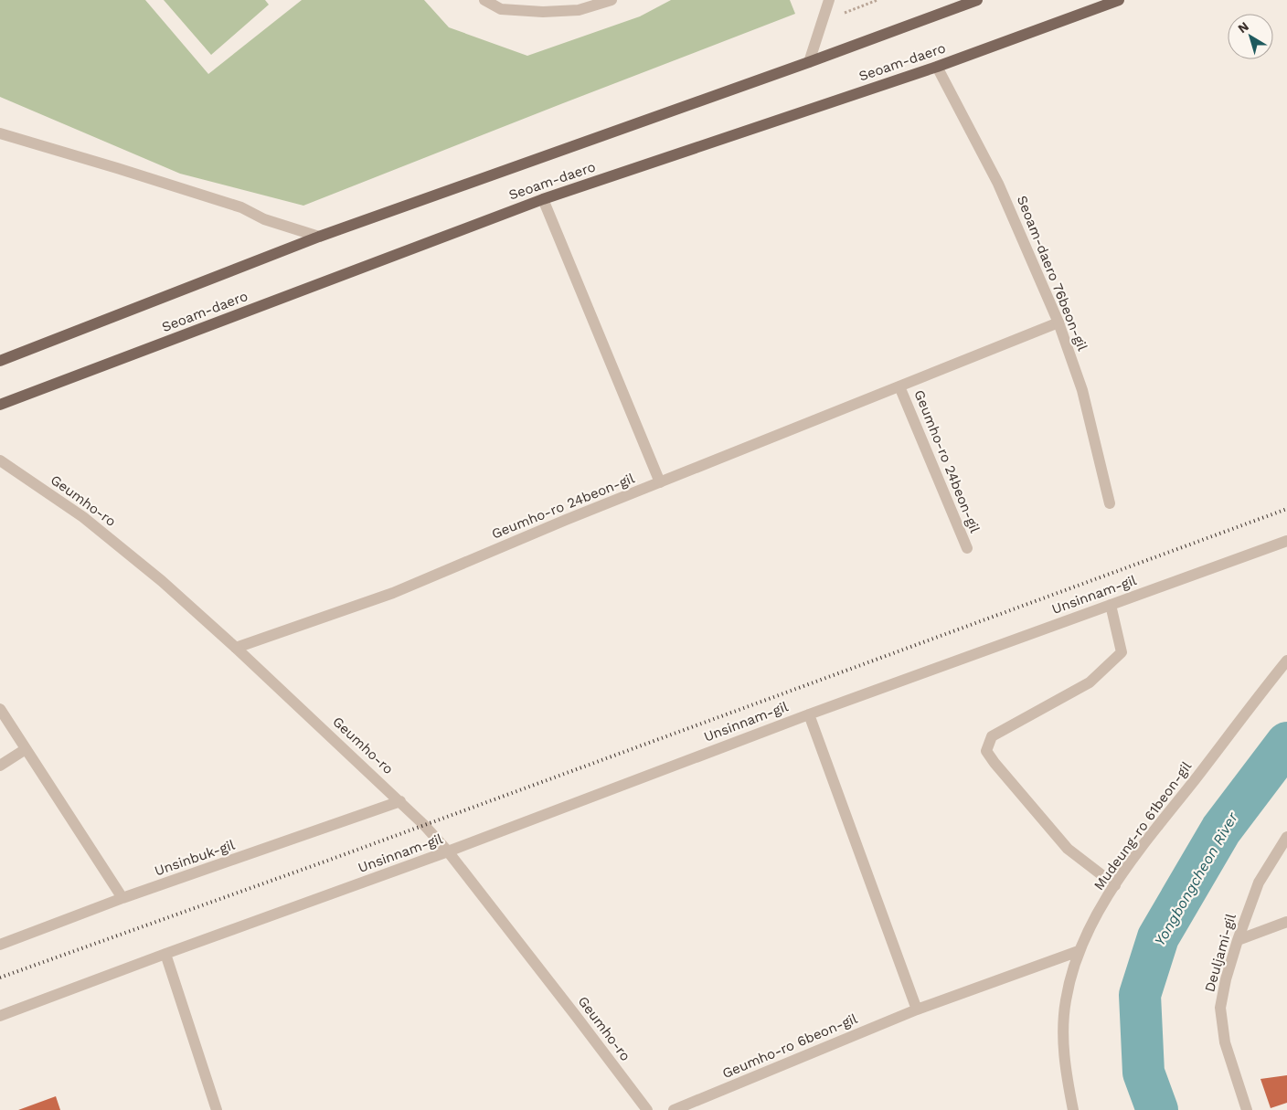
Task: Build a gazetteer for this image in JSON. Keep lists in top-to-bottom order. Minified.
{"streets":{"main road":["Seoam-daero"],"street":["Seoam-daero 76beon-gil","Geumho-ro 24beon-gil","Geumho-ro","Unsinnam-gil","Mudeung-ro 61beon-gil","Unsinbuk-gil","Deuljami-gil","Geumho-ro 6beon-gil"]},"crossings":[["Seoam-daero","Seoam-daero 76beon-gil"],["Seoam-daero 76beon-gil","Geumho-ro 24beon-gil"],["Geumho-ro 24beon-gil","Geumho-ro"],["Geumho-ro","Unsinnam-gil"],["Geumho-ro","Unsinbuk-gil"],["Unsinnam-gil","Geumho-ro 6beon-gil"],["Mudeung-ro 61beon-gil","Geumho-ro 6beon-gil"]],"water":["Yongbongcheon River"],"north":"top left"}
